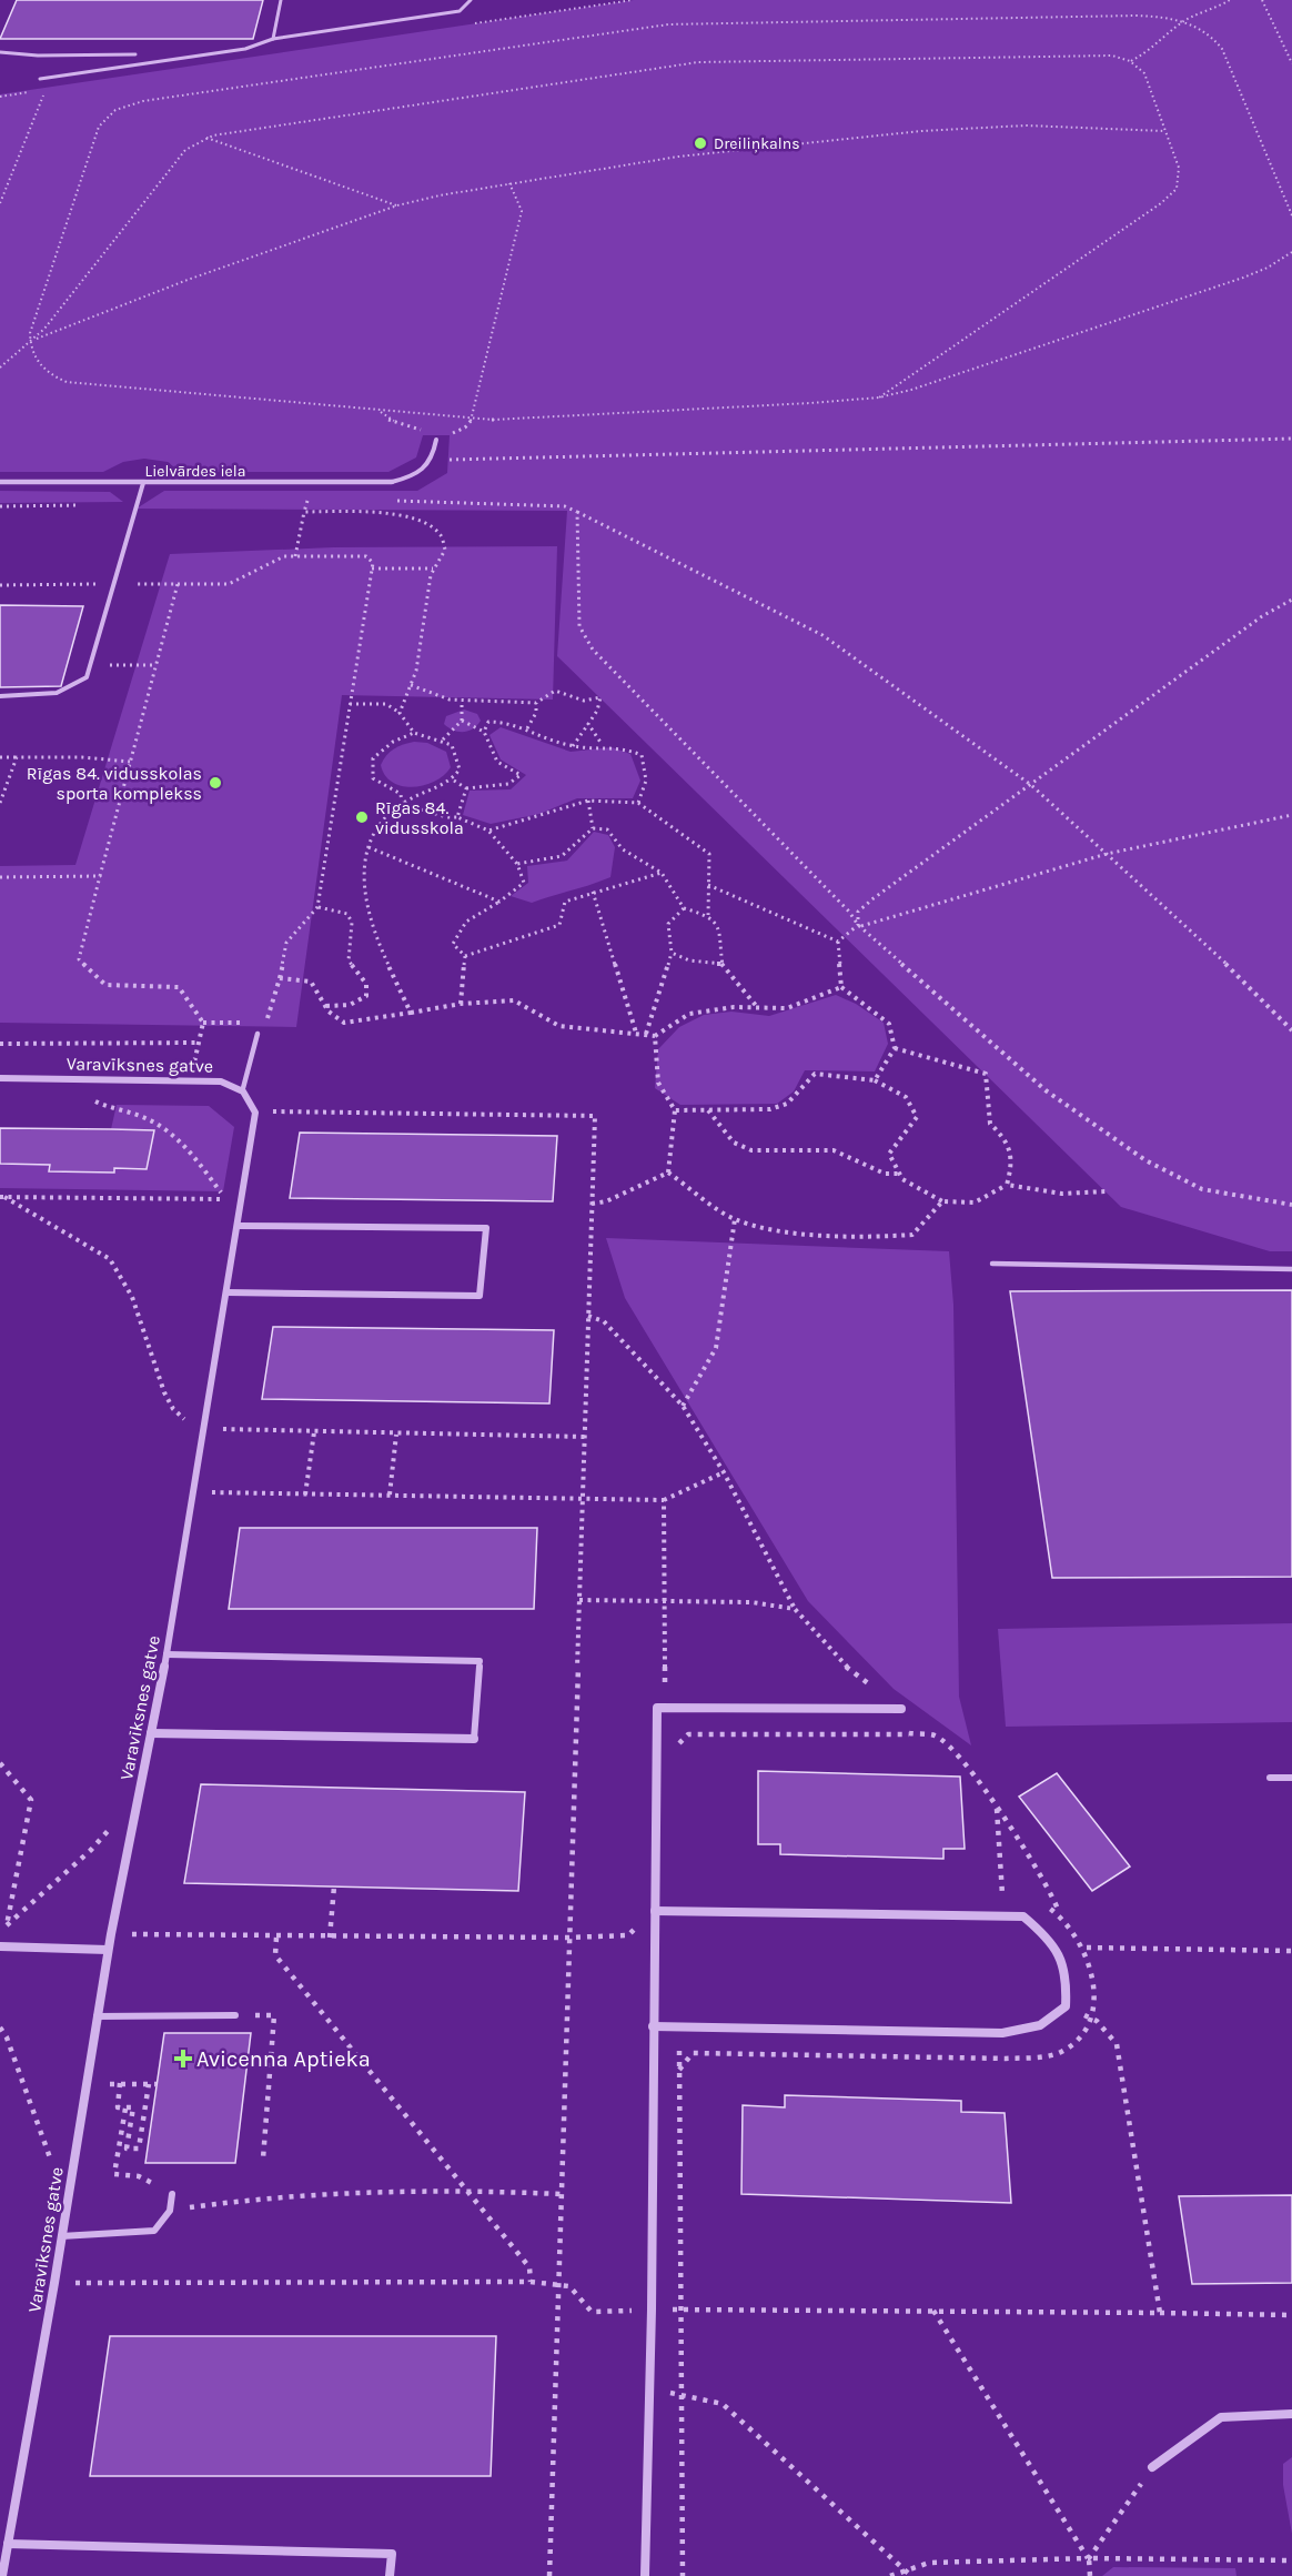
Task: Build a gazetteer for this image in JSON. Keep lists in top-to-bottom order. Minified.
{"streets":{"street":["Lielvārdes iela","Varavīksnes gatve"]},"places":{"other":["Dreiliņkalns","Rīgas 84. vidusskolas sporta komplekss","Rīgas 84. vidusskola"],"health":["Avicenna Aptieka"]}}
